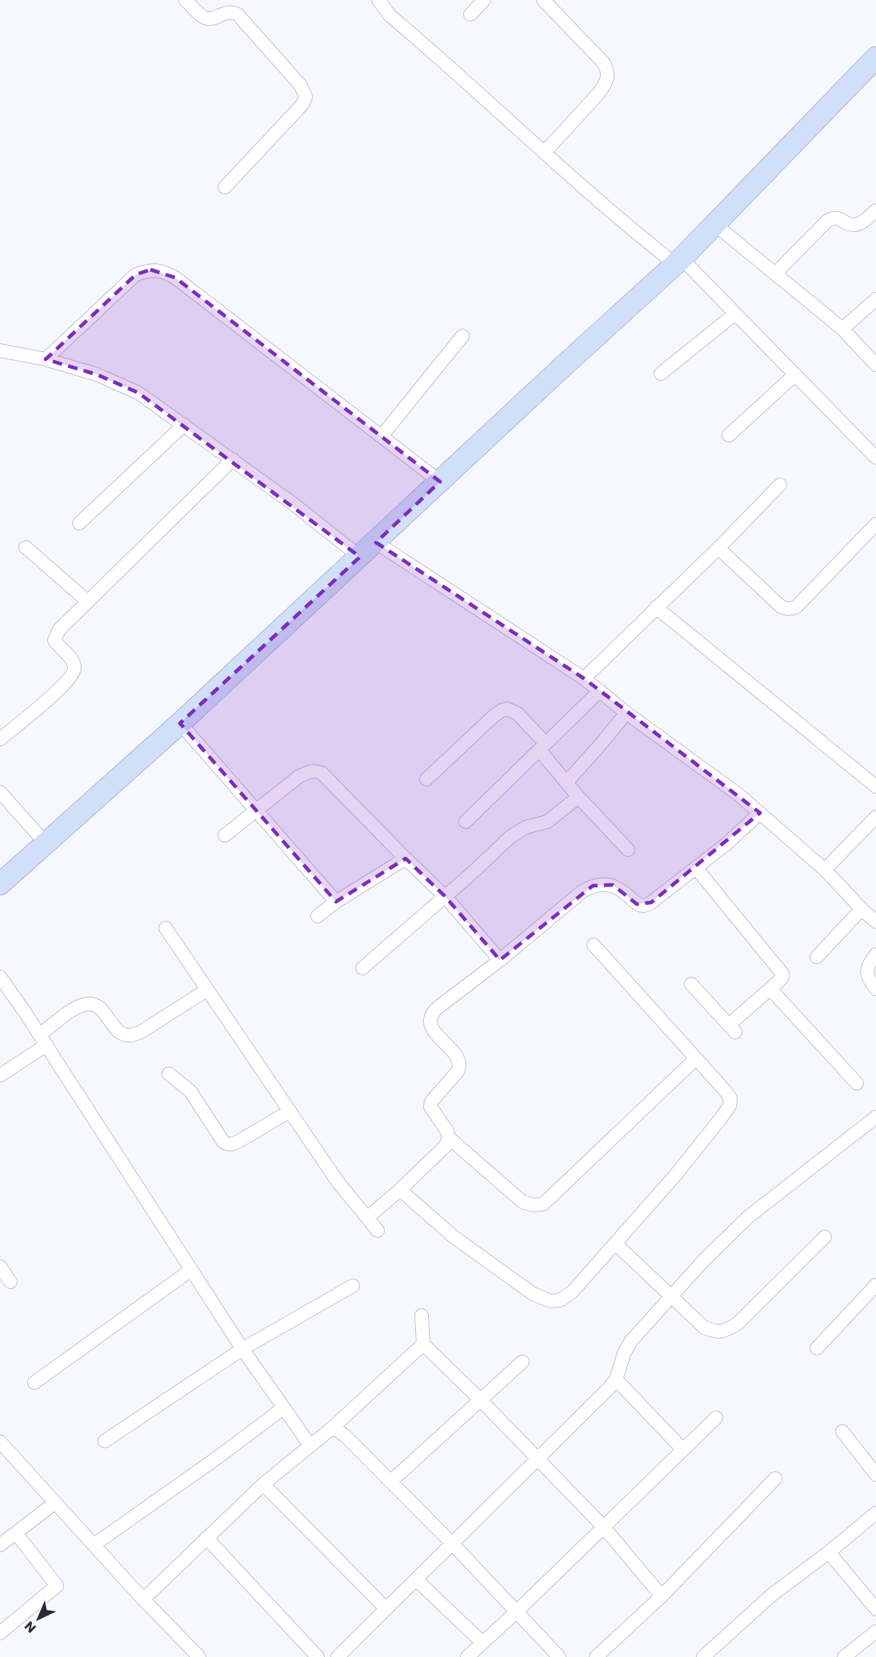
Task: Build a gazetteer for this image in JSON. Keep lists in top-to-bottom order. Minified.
{"north":"bottom left"}
